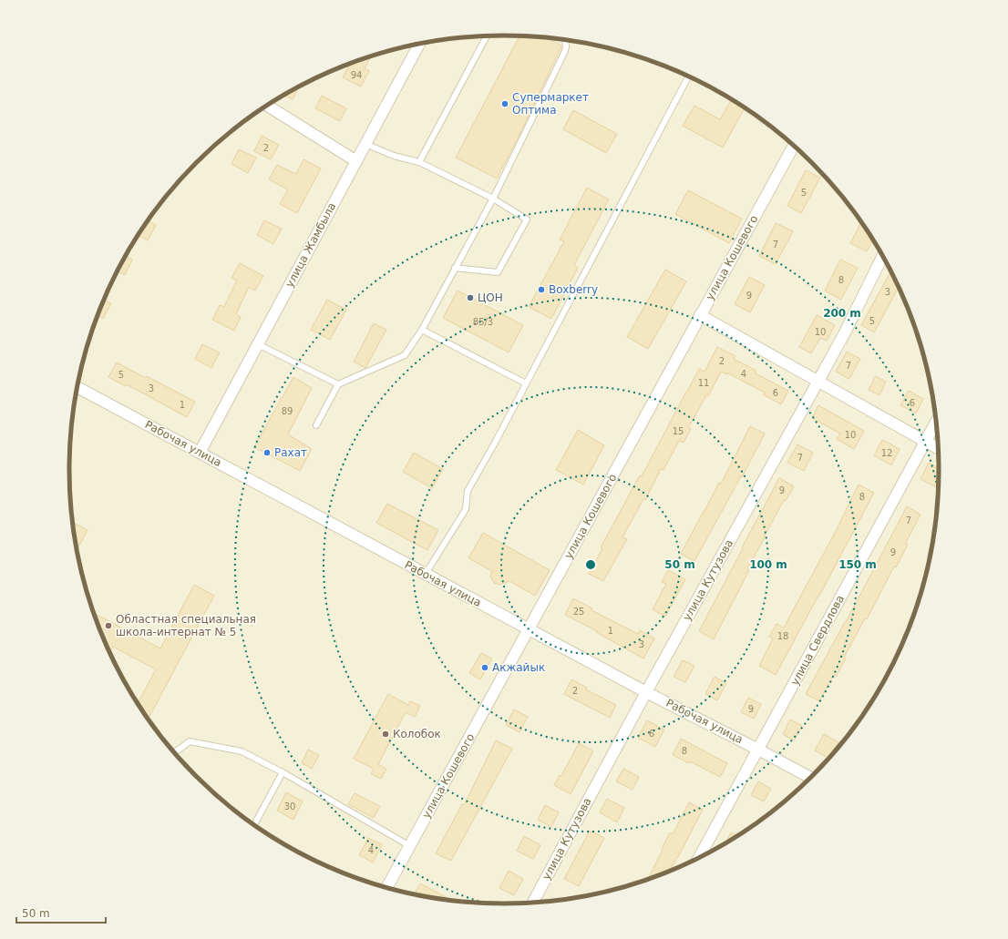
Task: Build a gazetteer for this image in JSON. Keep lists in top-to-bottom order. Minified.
{"streets":{"street":["улица Жамбыла","улица Кошевого","Рабочая улица","улица Кутузова","улица Свердлова"]},"crossings":[["улица Жамбыла","Рабочая улица"],["улица Кошевого","Рабочая улица"],["Рабочая улица","улица Кутузова"],["Рабочая улица","улица Свердлова"]],"places":["Супермаркет Оптима","Boxberry","ЦОН","Рахат","Областная специальная школа-интернат № 5","Акжайык","Колобок"],"house_numbers":["94","2","5","7","8","3","9","5","85/3","10","2","7","4","5","11","3","6","6","1","89","15","10","12","7","9","8","7","9","25","1","18","3","2","9","6","8","30","4"],"scale_bar":"50 m","rings":["200 m","50 m","100 m","150 m"]}
